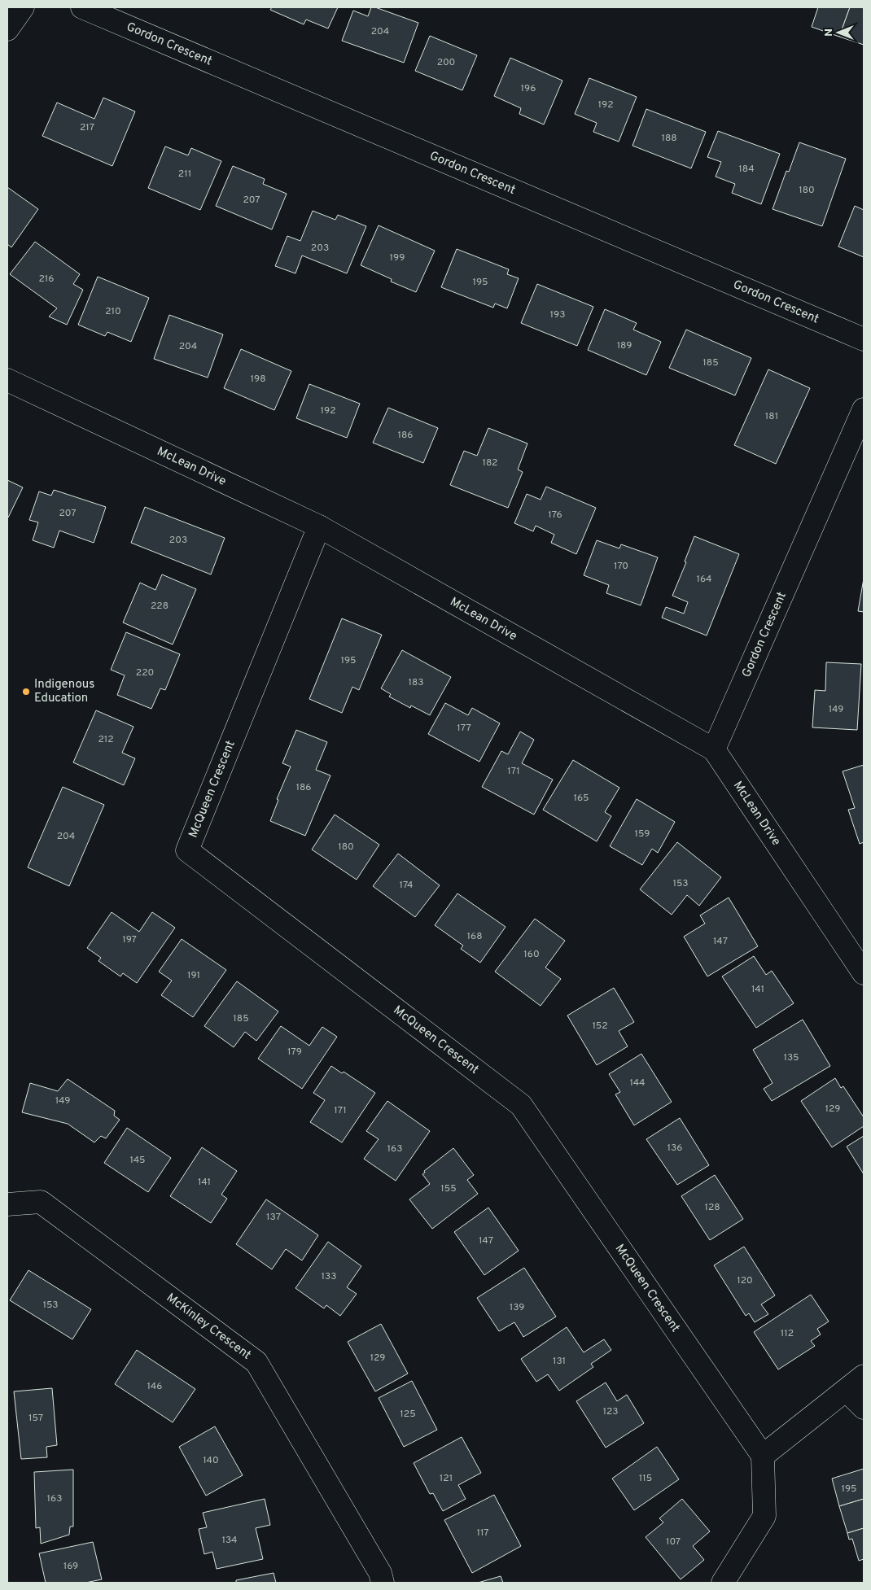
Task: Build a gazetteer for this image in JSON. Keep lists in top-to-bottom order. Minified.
{"streets":{"street":["Gordon Crescent","McLean Drive","McQueen Crescent","McKinley Crescent"]},"crossings":[["Gordon Crescent","McLean Drive"],["McLean Drive","McQueen Crescent"]],"places":["Indigenous Education"],"house_numbers":["204","200","196","192","217","188","184","211","180","207","203","199","216","195","210","193","189","204","185","198","192","181","186","182","207","176","203","170","164","228","195","220","183","149","177","212","171","186","165","159","204","180","153","174","168","197","147","160","191","141","185","152","179","135","144","149","129","171","136","163","145","141","155","128","137","147","133","120","153","139","112","129","131","146","123","125","157","140","121","115","195","163","117","134","107","169"],"north":"left"}
